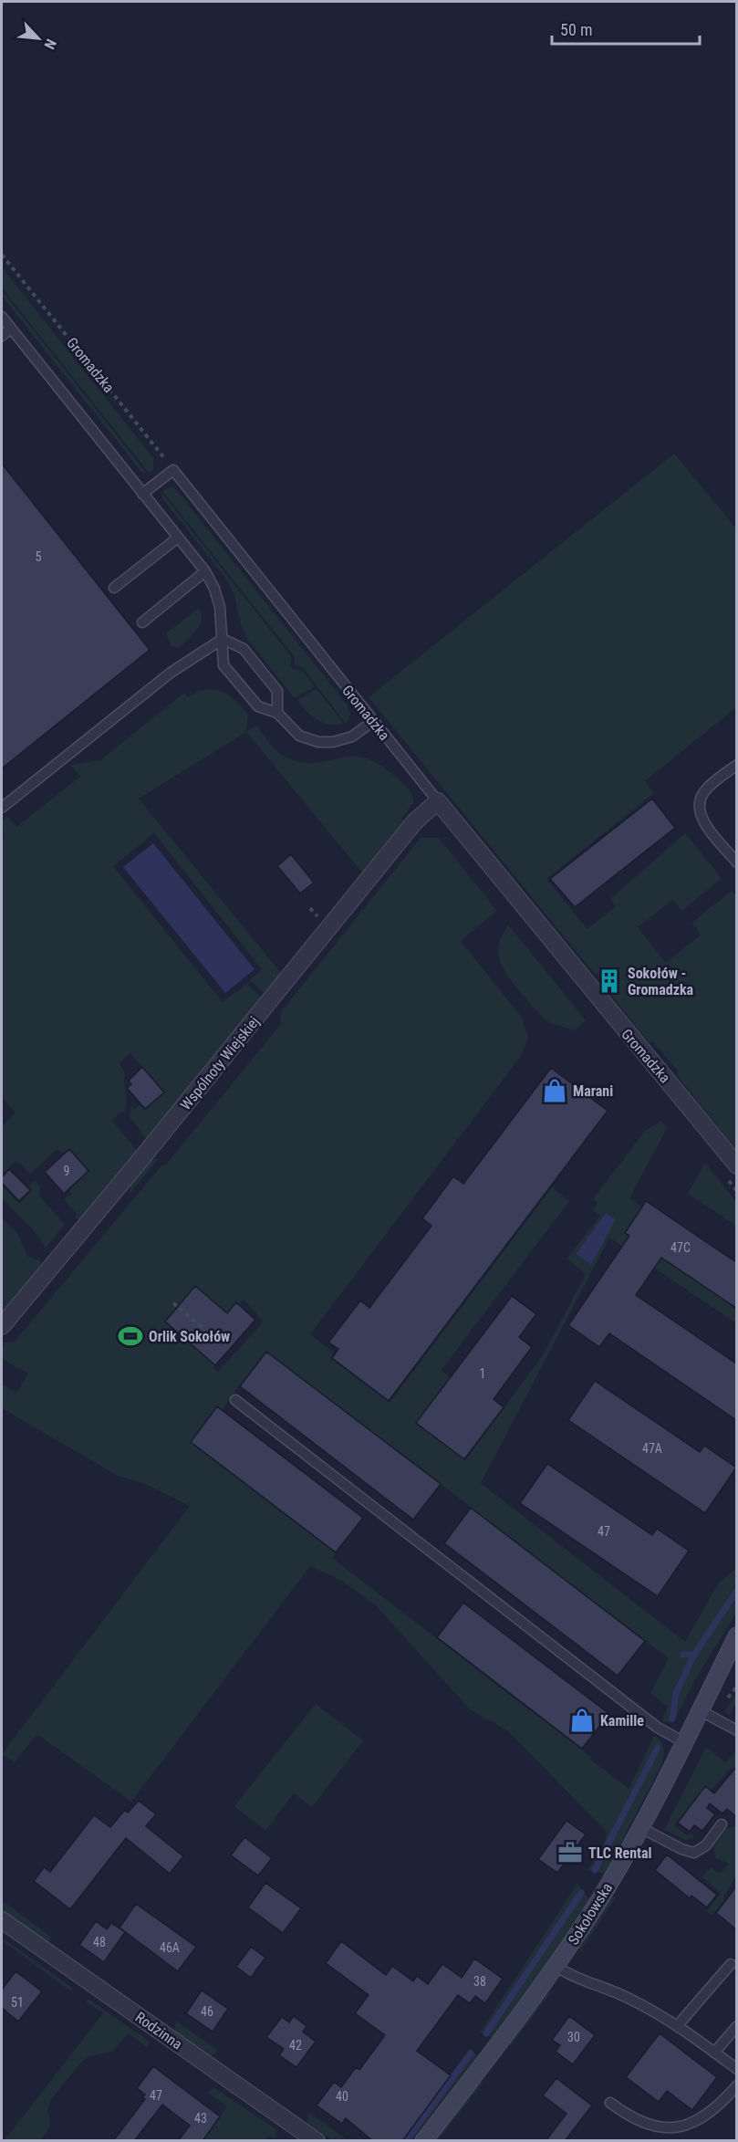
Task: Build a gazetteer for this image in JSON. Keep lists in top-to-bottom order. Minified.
{"streets":{"street":["Gromadzka","Wspólnoty Wiejskiej","Sokołowska","Rodzinna"]},"crossings":[["Gromadzka","Wspólnoty Wiejskiej"]],"places":{"building":["Sokołów - Gromadzka"],"shop":["Marani","Kamille"],"sports":["Orlik Sokołów"],"office":["TLC Rental"]},"house_numbers":["5","9","47C","1","47A","47","48","46A","38","51","46","30","42","47","40","43"],"scale_bar":"50 m","north":"bottom right"}
